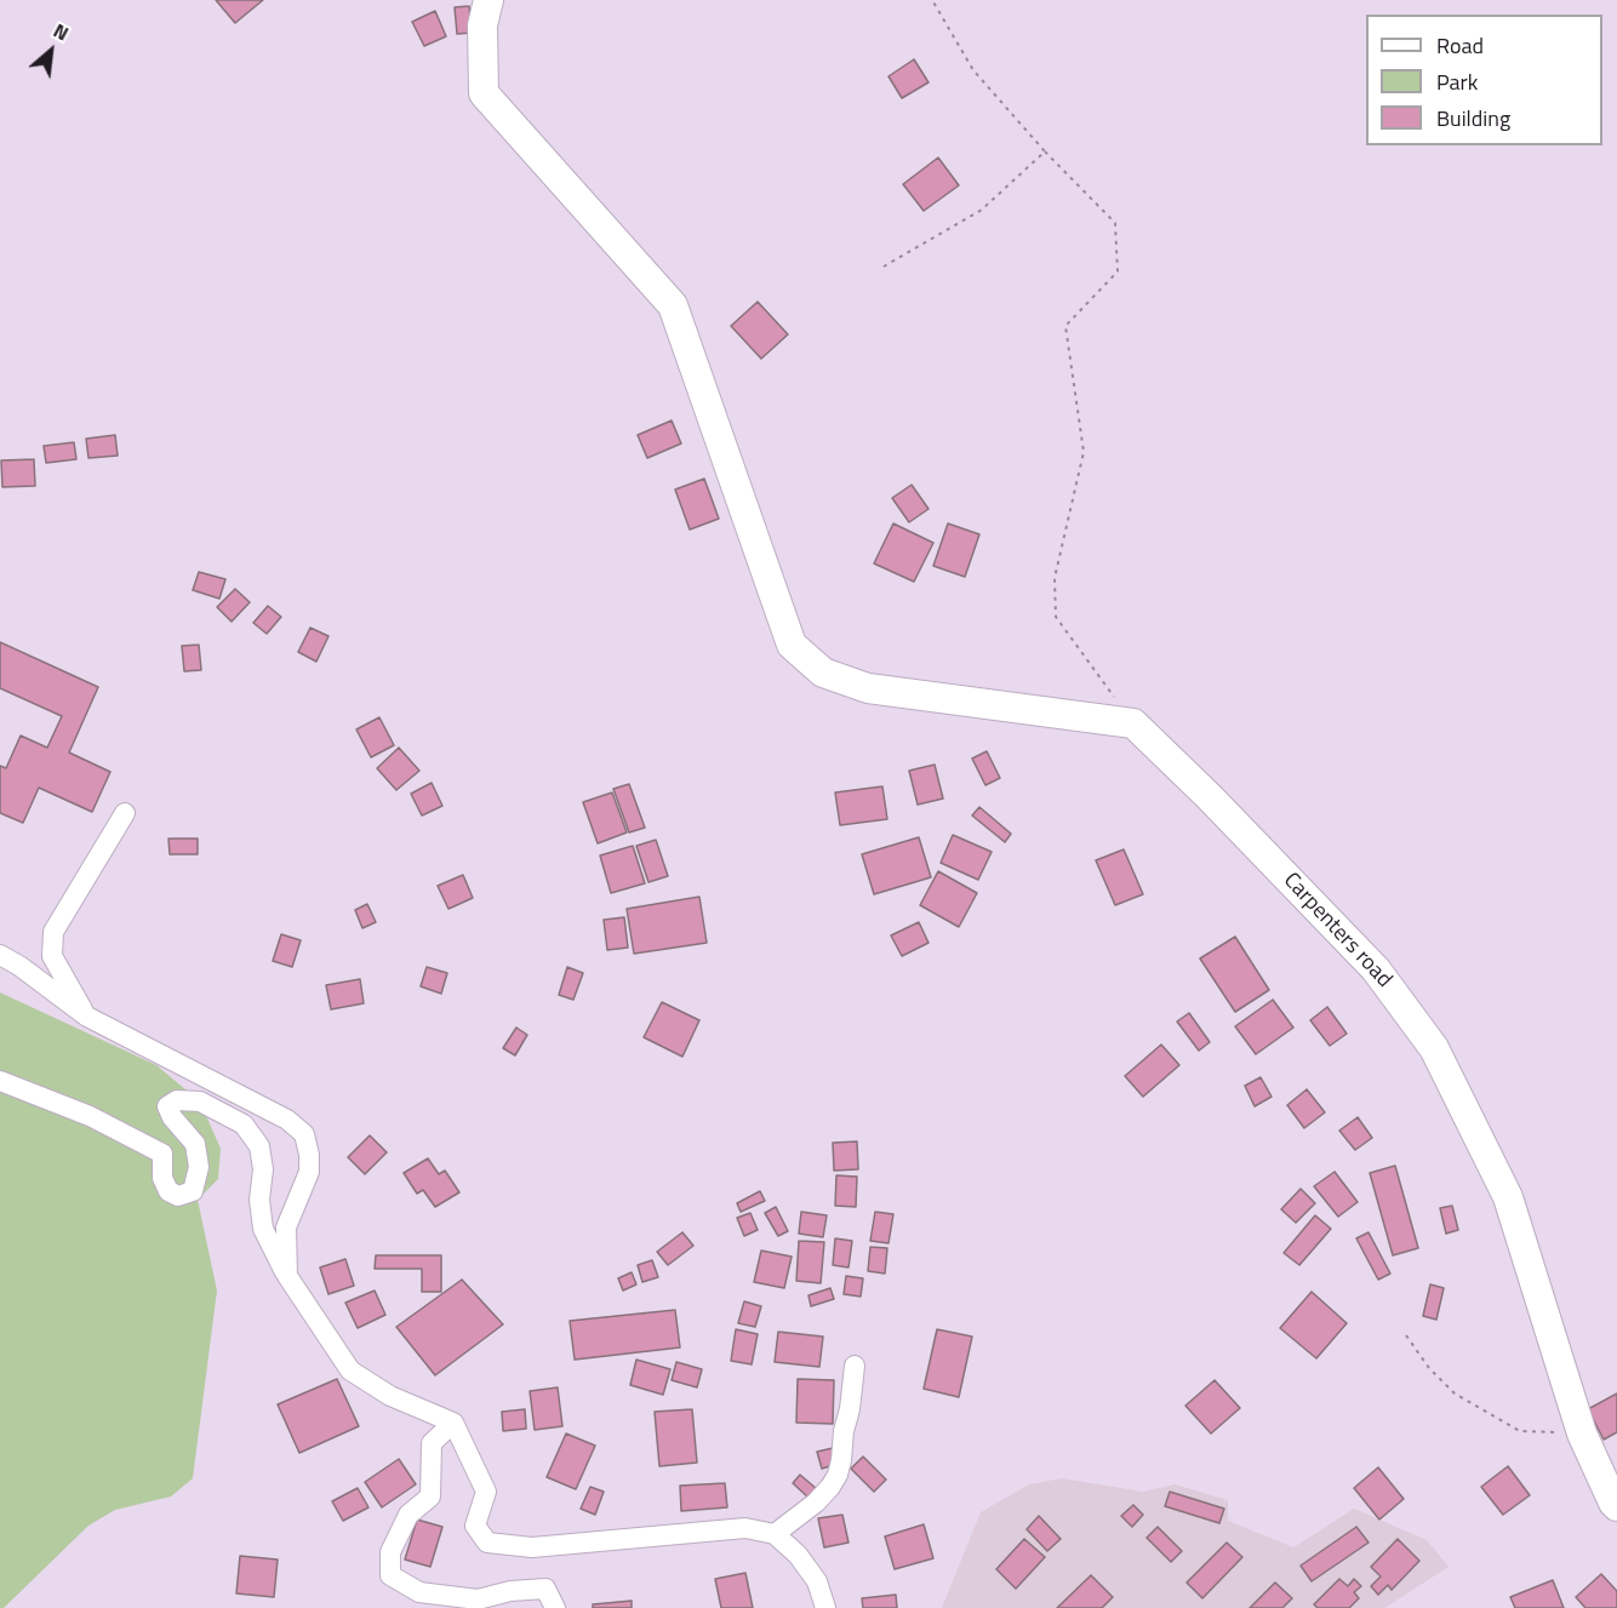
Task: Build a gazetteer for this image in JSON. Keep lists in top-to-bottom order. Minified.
{"streets":{"street":["Carpenters road"]},"legend":["Road","Park","Building"],"north":"top right"}
